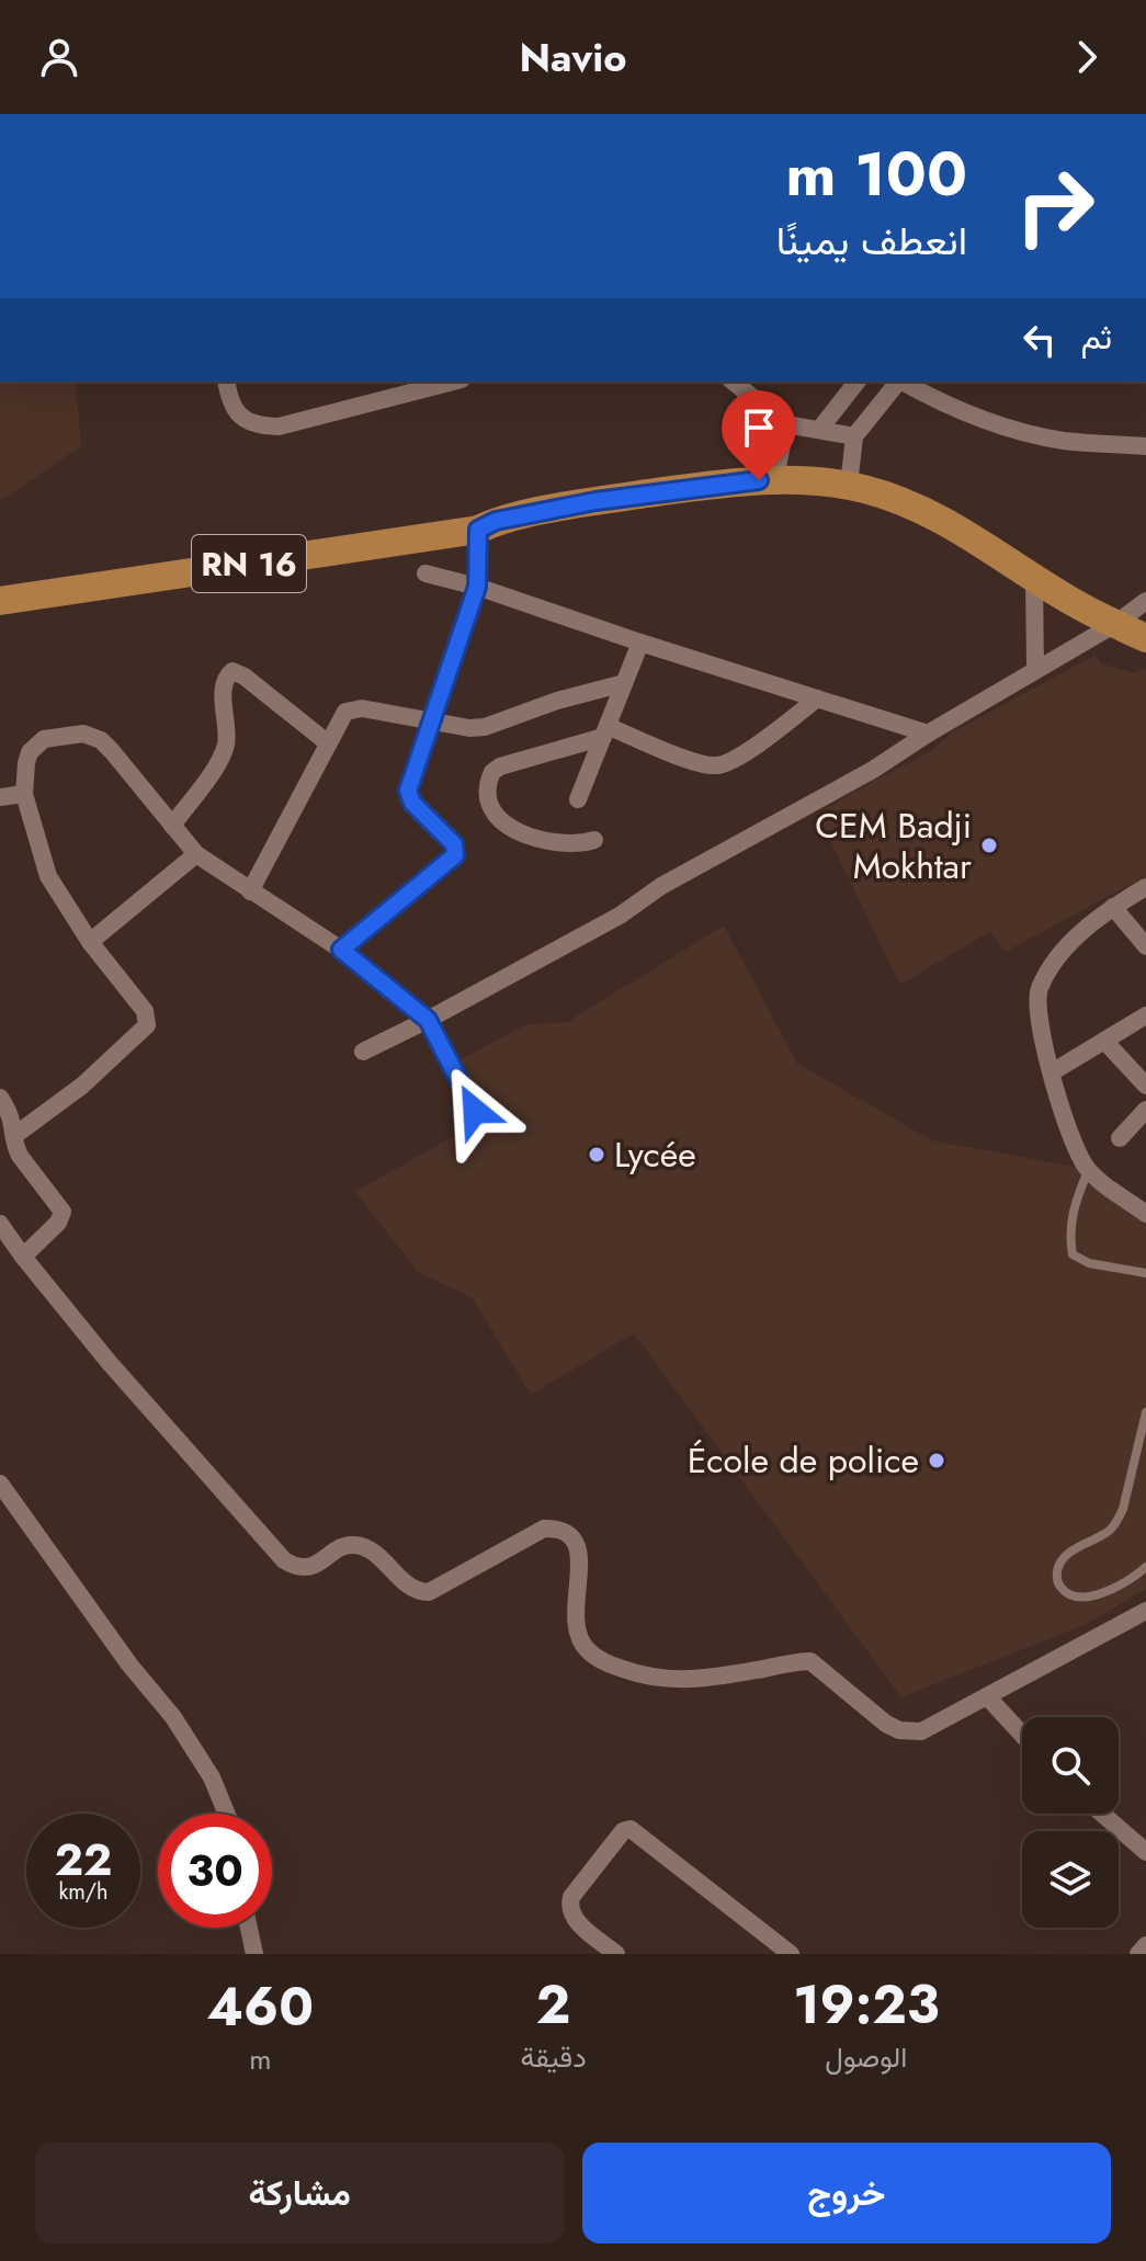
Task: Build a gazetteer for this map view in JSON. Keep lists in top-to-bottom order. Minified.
{"streets":{"main road":["RN 16"]},"places":["CEM Badji Mokhtar","Lycée","École de police"],"page":{"header":"Navio","turn":["100 m","انعطف يمينًا"],"then":"ثم","speed":"22 km/h","limit":"30","eta":["19:23","الوصول","2","دقيقة","460","m"],"buttons":["خروج","مشاركة"]}}
